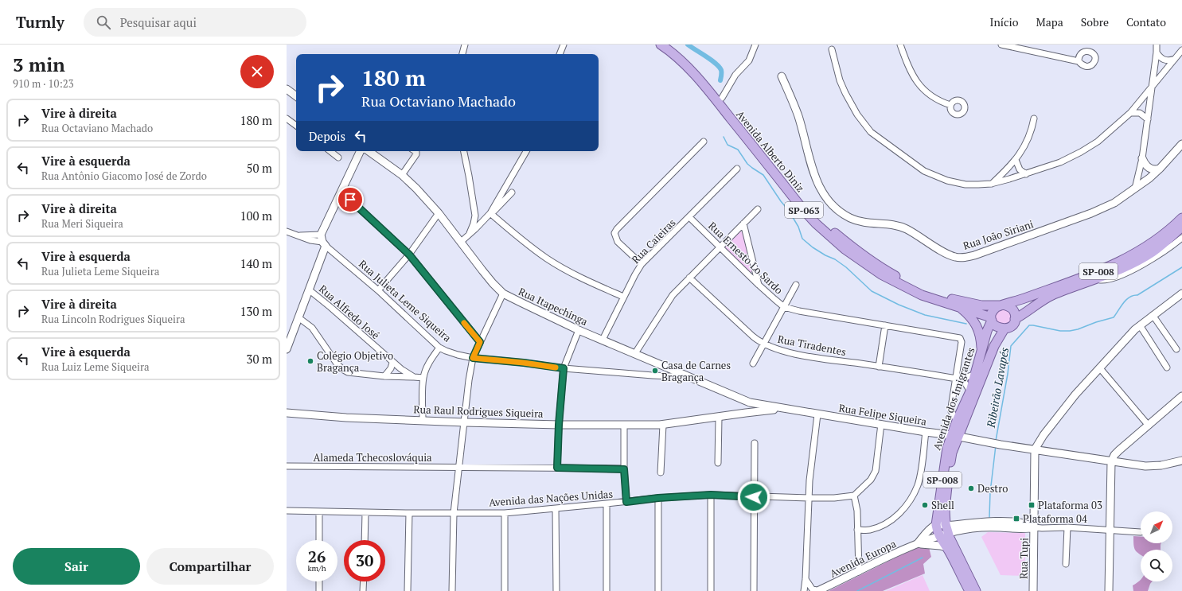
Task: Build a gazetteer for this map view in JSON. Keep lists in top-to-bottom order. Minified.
{"streets":{"main road":["Avenida Alberto Diniz","SP-063","SP-008","Avenida dos Imigrantes"],"street":["Rua João Siriani","Rua Caieiras","Rua Ernesto Lo Sardo","Rua Julieta Leme Siqueira","Rua Itapechinga","Rua Alfredo José","Rua Tiradentes","Rua Raul Rodrigues Siqueira","Rua Felipe Siqueira","Alameda Tchecoslováquia","Avenida das Nações Unidas","Avenida Europa","Rua Tupi"]},"crossings":[["Avenida Alberto Diniz","SP-063"],["Avenida Alberto Diniz","SP-008"],["Avenida Alberto Diniz","Avenida dos Imigrantes"],["SP-063","Avenida dos Imigrantes"],["Rua Caieiras","Rua Ernesto Lo Sardo"],["Rua Caieiras","Rua Itapechinga"],["Rua Ernesto Lo Sardo","Rua Tiradentes"],["SP-008","Avenida dos Imigrantes"],["Rua Julieta Leme Siqueira","Rua Itapechinga"],["Rua Itapechinga","Rua Raul Rodrigues Siqueira"],["Rua Itapechinga","Rua Felipe Siqueira"],["Rua Tiradentes","Avenida dos Imigrantes"],["Avenida dos Imigrantes","Rua Felipe Siqueira"],["Avenida dos Imigrantes","Avenida Europa"],["Rua Raul Rodrigues Siqueira","Rua Felipe Siqueira"],["Rua Felipe Siqueira","Rua Tupi"],["Avenida Europa","Rua Tupi"]],"water":["Ribeirão Lavapés"],"places":{"other":["Colégio Objetivo Bragança","Casa de Carnes Bragança","Destro","Shell"],"transit":["Plataforma 03","Plataforma 04"]},"north":"top right","page":{"header":"Turnly","search":"Pesquisar aqui","nav":["Início","Mapa","Sobre","Contato"],"heading":["3 min","910 m · 10:23"],"turn":["180 m","Rua Octaviano Machado"],"list":[{"name":"Vire à direita","note":"Rua Octaviano Machado","value":"180 m"},{"name":"Vire à esquerda","note":"Rua Antônio Giacomo José de Zordo","value":"50 m"},{"name":"Vire à direita","note":"Rua Meri Siqueira","value":"100 m"},{"name":"Vire à esquerda","note":"Rua Julieta Leme Siqueira","value":"140 m"},{"name":"Vire à direita","note":"Rua Lincoln Rodrigues Siqueira","value":"130 m"},{"name":"Vire à esquerda","note":"Rua Luiz Leme Siqueira","value":"30 m"}],"then":"Depois","speed":"26 km/h","limit":"30","buttons":["Sair","Compartilhar"]}}
